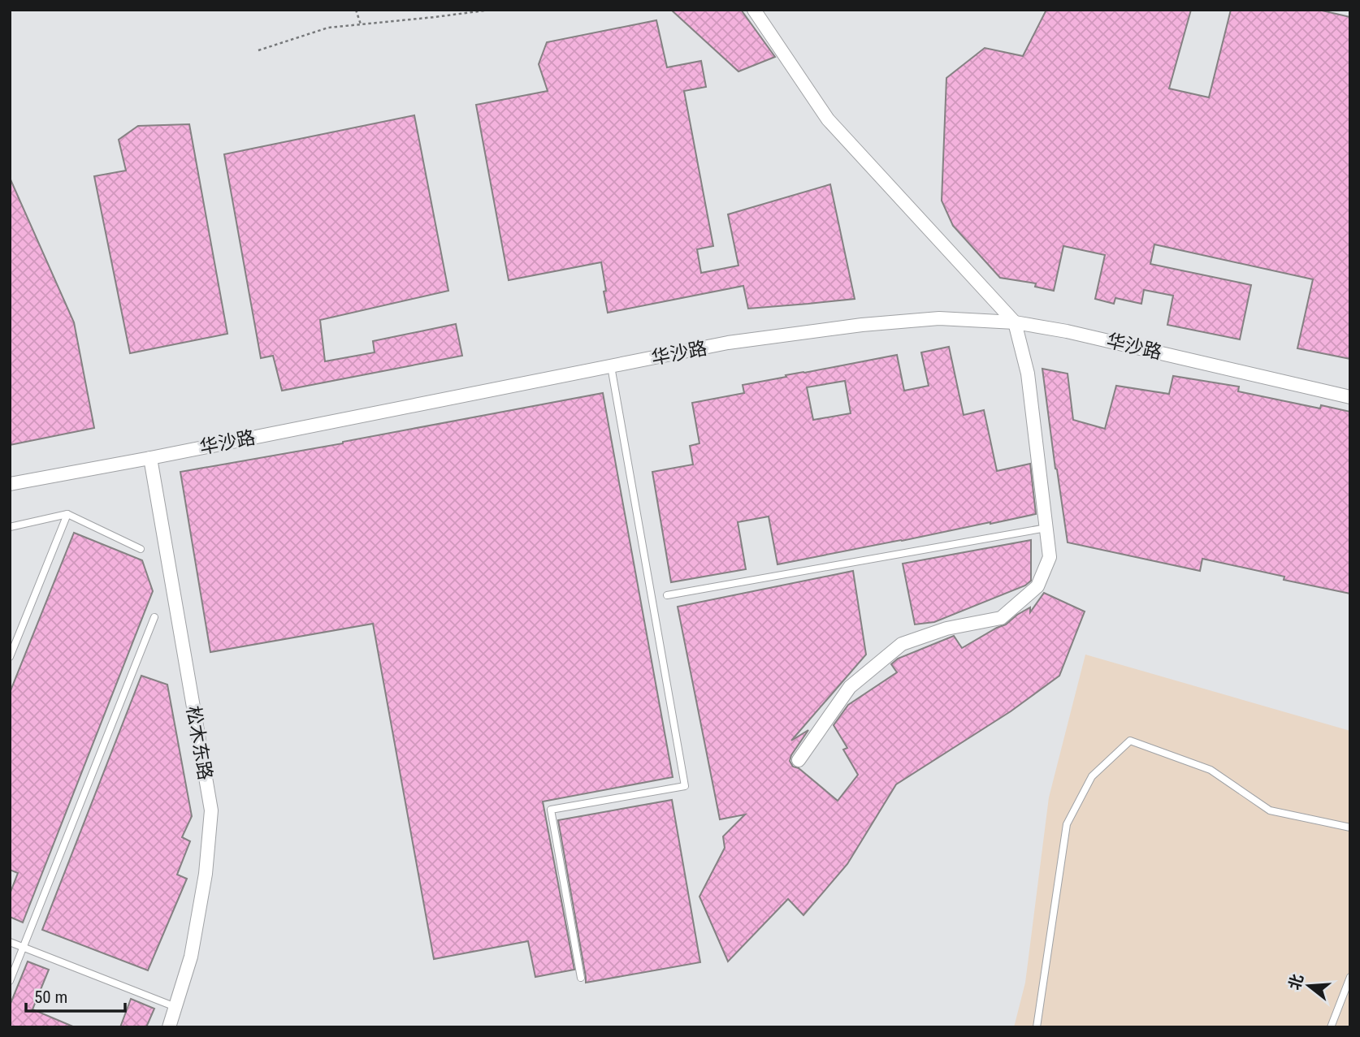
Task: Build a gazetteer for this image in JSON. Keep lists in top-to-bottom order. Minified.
{"streets":{"street":["华沙路","松木东路"]},"crossings":[["华沙路","松木东路"]],"scale_bar":"50 m","north":"left"}
